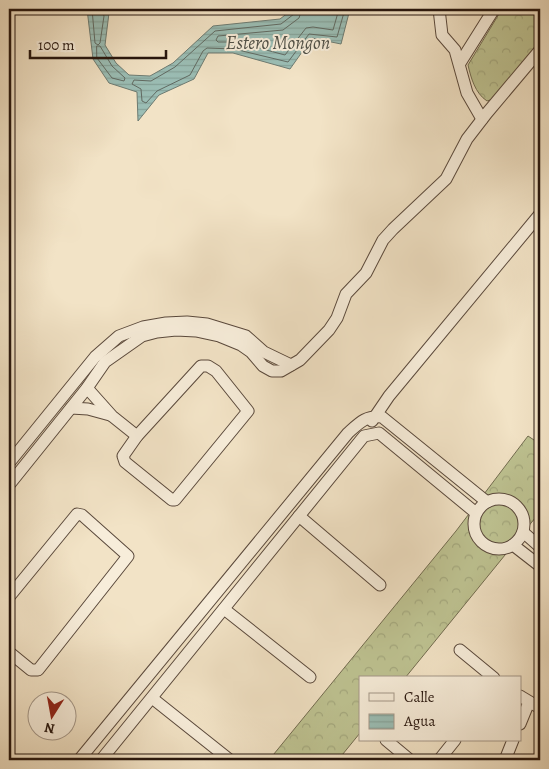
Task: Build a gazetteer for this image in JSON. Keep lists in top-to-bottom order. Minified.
{"water":["Estero Mongon"],"legend":["Calle","Agua"],"scale_bar":"100 m","north":"bottom"}
